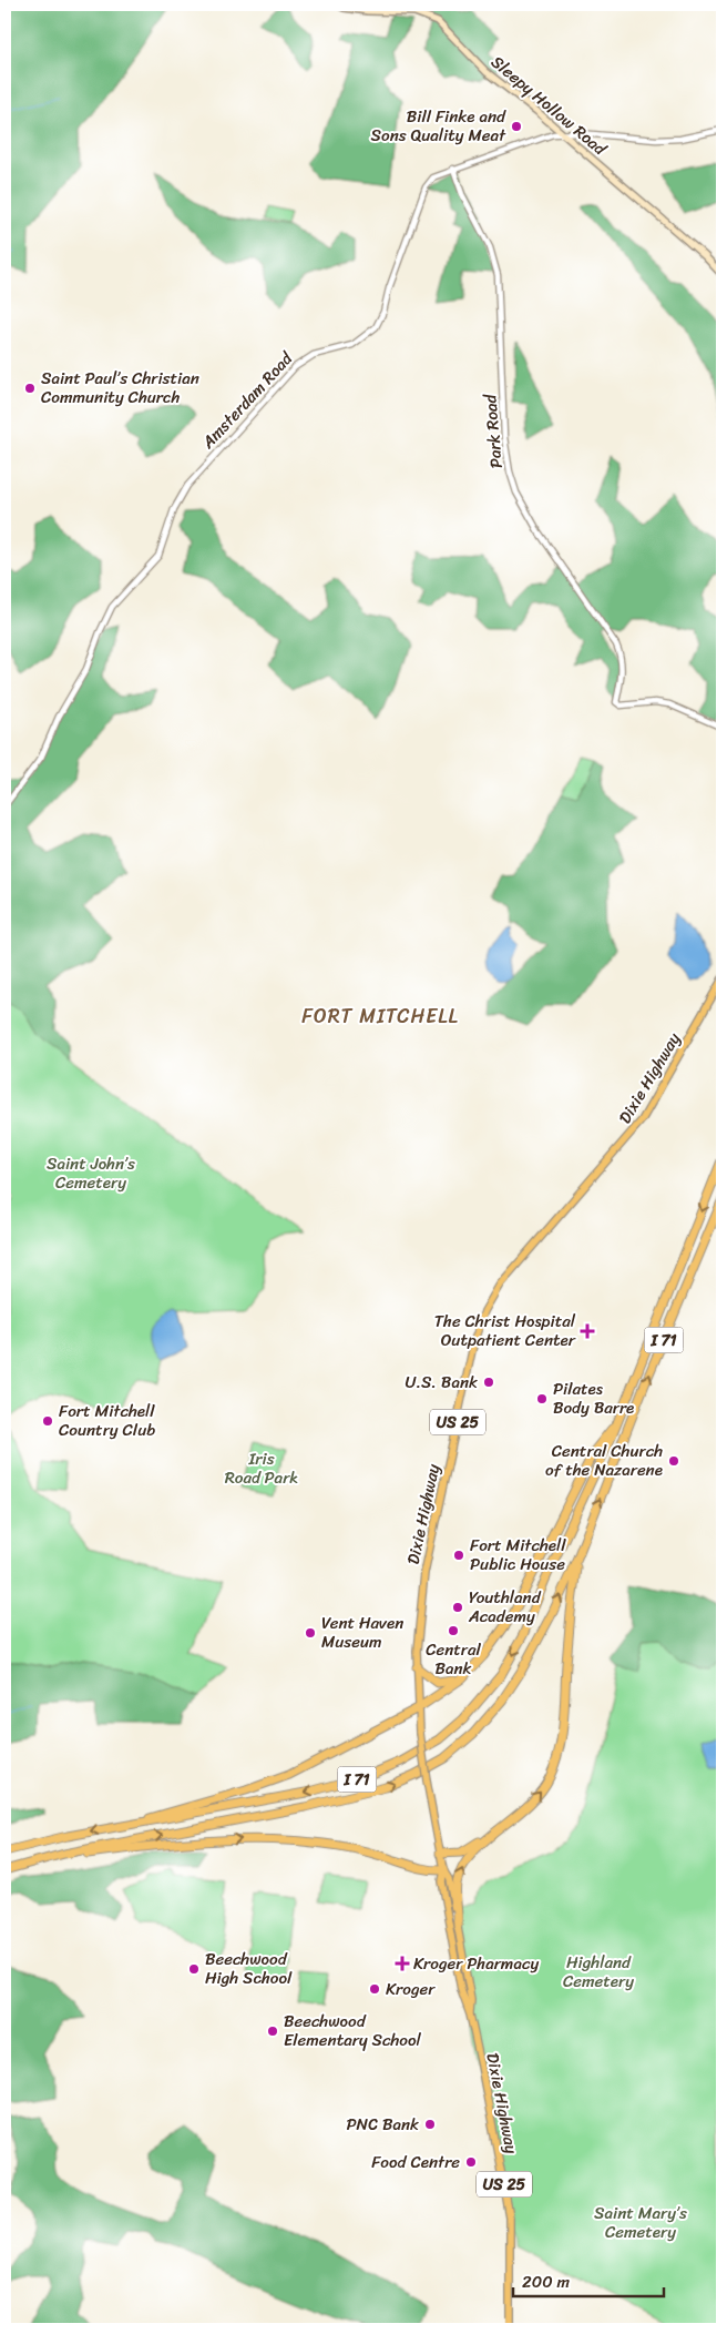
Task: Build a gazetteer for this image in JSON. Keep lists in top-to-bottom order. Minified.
{"streets":{"highway":["I 71"],"main road":["Sleepy Hollow Road","Dixie Highway","US 25"],"street":["Amsterdam Road","Park Road"]},"crossings":[["Sleepy Hollow Road","Amsterdam Road"],["Amsterdam Road","Park Road"]],"districts":["FORT MITCHELL"],"parks":["Saint John’s Cemetery","Iris Road Park","Highland Cemetery","Saint Mary’s Cemetery"],"places":{"other":["Bill Finke and Sons Quality Meat","Saint Paul’s Christian Community Church","U.S. Bank","Pilates Body Barre","Fort Mitchell Country Club","Central Church of the Nazarene","Fort Mitchell Public House","Youthland Academy","Central Bank","Vent Haven Museum","Beechwood High School","Kroger","Beechwood Elementary School","PNC Bank","Food Centre"],"health":["The Christ Hospital Outpatient Center","Kroger Pharmacy"]},"scale_bar":"200 m"}
